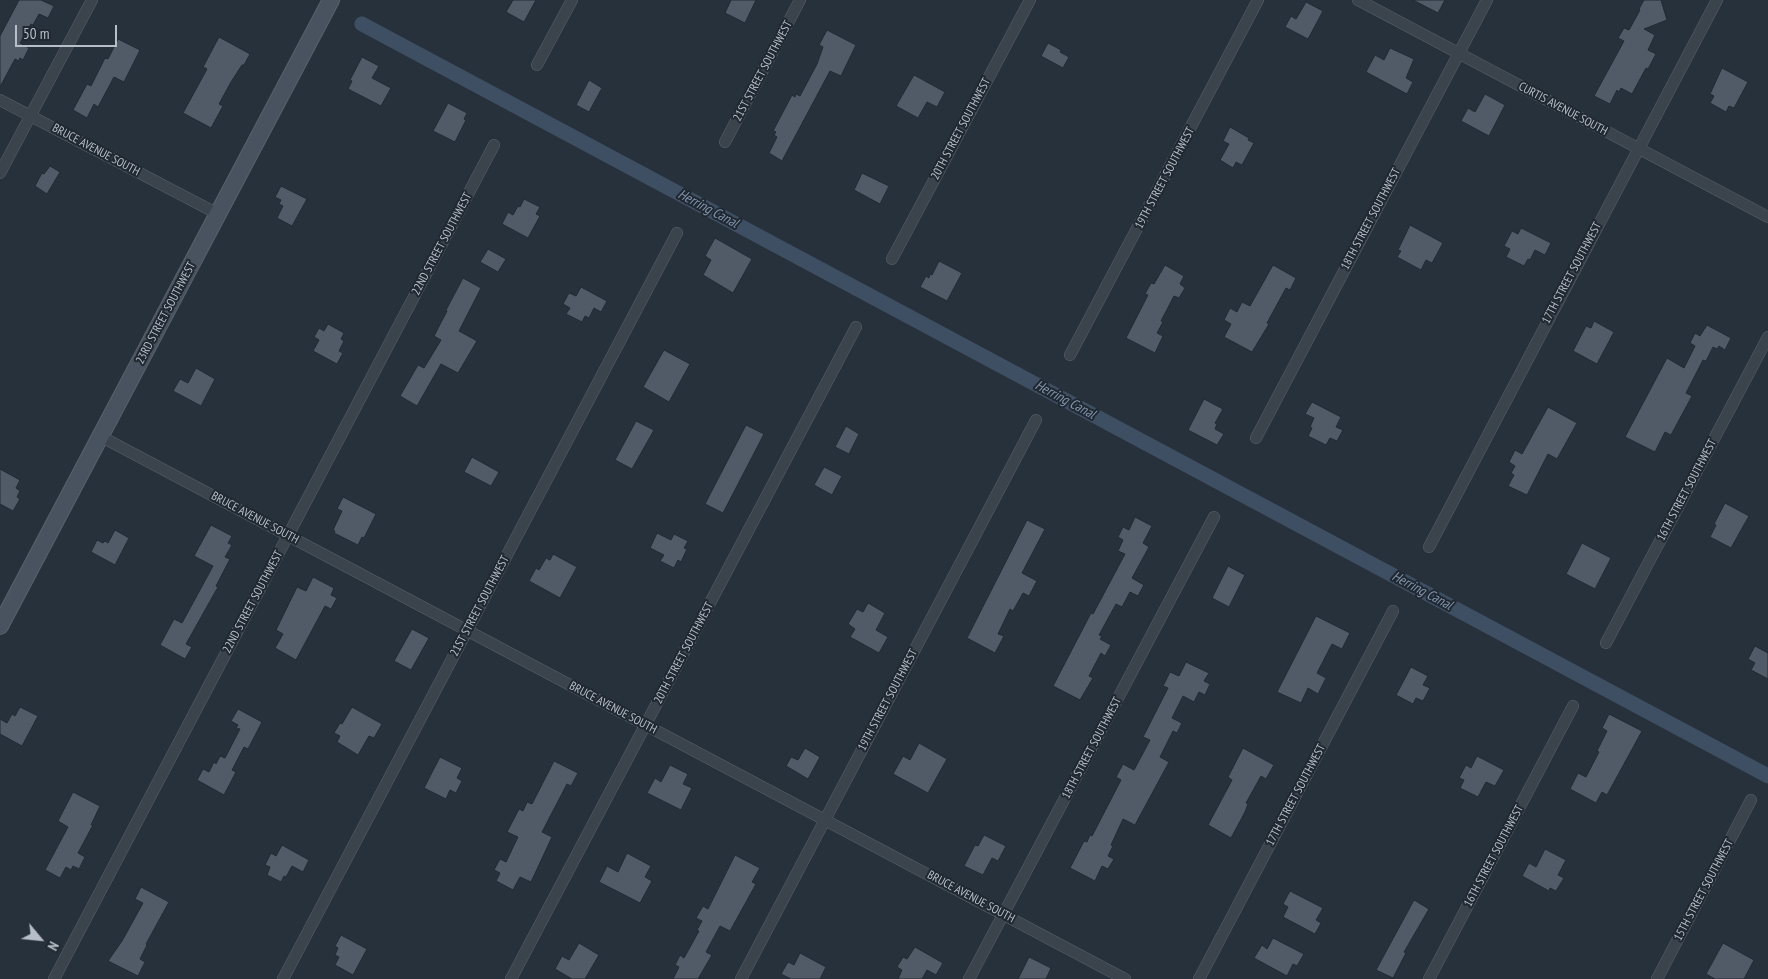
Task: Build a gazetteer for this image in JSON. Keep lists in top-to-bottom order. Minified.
{"streets":{"street":["21ST STREET SOUTHWEST","CURTIS AVENUE SOUTH","20TH STREET SOUTHWEST","BRUCE AVENUE SOUTH","19TH STREET SOUTHWEST","18TH STREET SOUTHWEST","22ND STREET SOUTHWEST","17TH STREET SOUTHWEST","23RD STREET SOUTHWEST","16TH STREET SOUTHWEST","15TH STREET SOUTHWEST"]},"crossings":[["21ST STREET SOUTHWEST","BRUCE AVENUE SOUTH"],["CURTIS AVENUE SOUTH","18TH STREET SOUTHWEST"],["CURTIS AVENUE SOUTH","17TH STREET SOUTHWEST"],["20TH STREET SOUTHWEST","BRUCE AVENUE SOUTH"],["BRUCE AVENUE SOUTH","19TH STREET SOUTHWEST"],["BRUCE AVENUE SOUTH","18TH STREET SOUTHWEST"],["BRUCE AVENUE SOUTH","22ND STREET SOUTHWEST"],["BRUCE AVENUE SOUTH","23RD STREET SOUTHWEST"]],"water":["Herring Canal"],"scale_bar":"50 m","north":"bottom right"}
